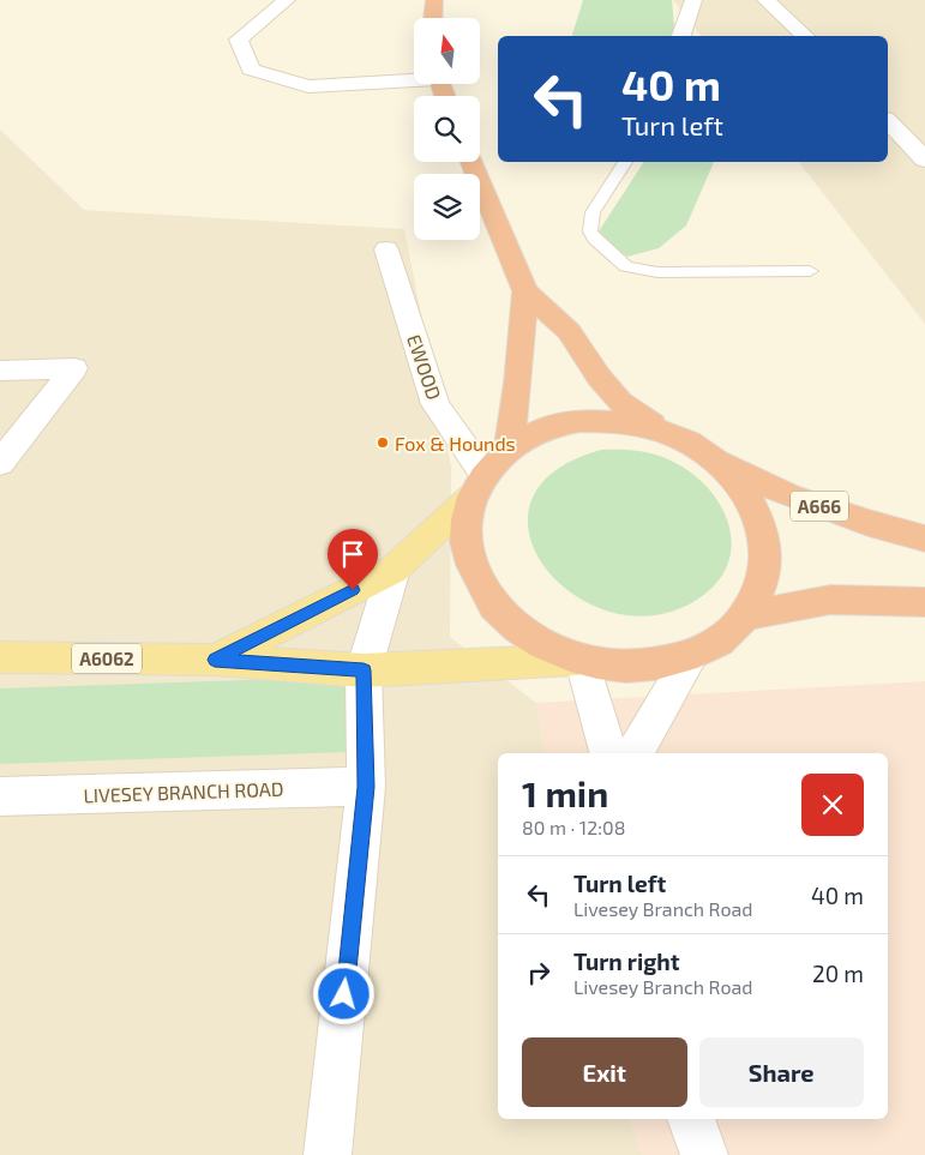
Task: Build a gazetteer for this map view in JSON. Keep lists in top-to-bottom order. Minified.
{"streets":{"highway":["A666"],"main road":["A6062"],"street":["EWOOD","LIVESEY BRANCH ROAD"]},"crossings":[["EWOOD","A666"],["EWOOD","A6062"],["A666","A6062"]],"places":["Fox & Hounds"],"north":"top","page":{"turn":["40 m","Turn left"],"heading":["1 min","80 m · 12:08"],"list":[{"name":"Turn left","note":"Livesey Branch Road","value":"40 m"},{"name":"Turn right","note":"Livesey Branch Road","value":"20 m"}],"buttons":["Exit","Share"]}}
